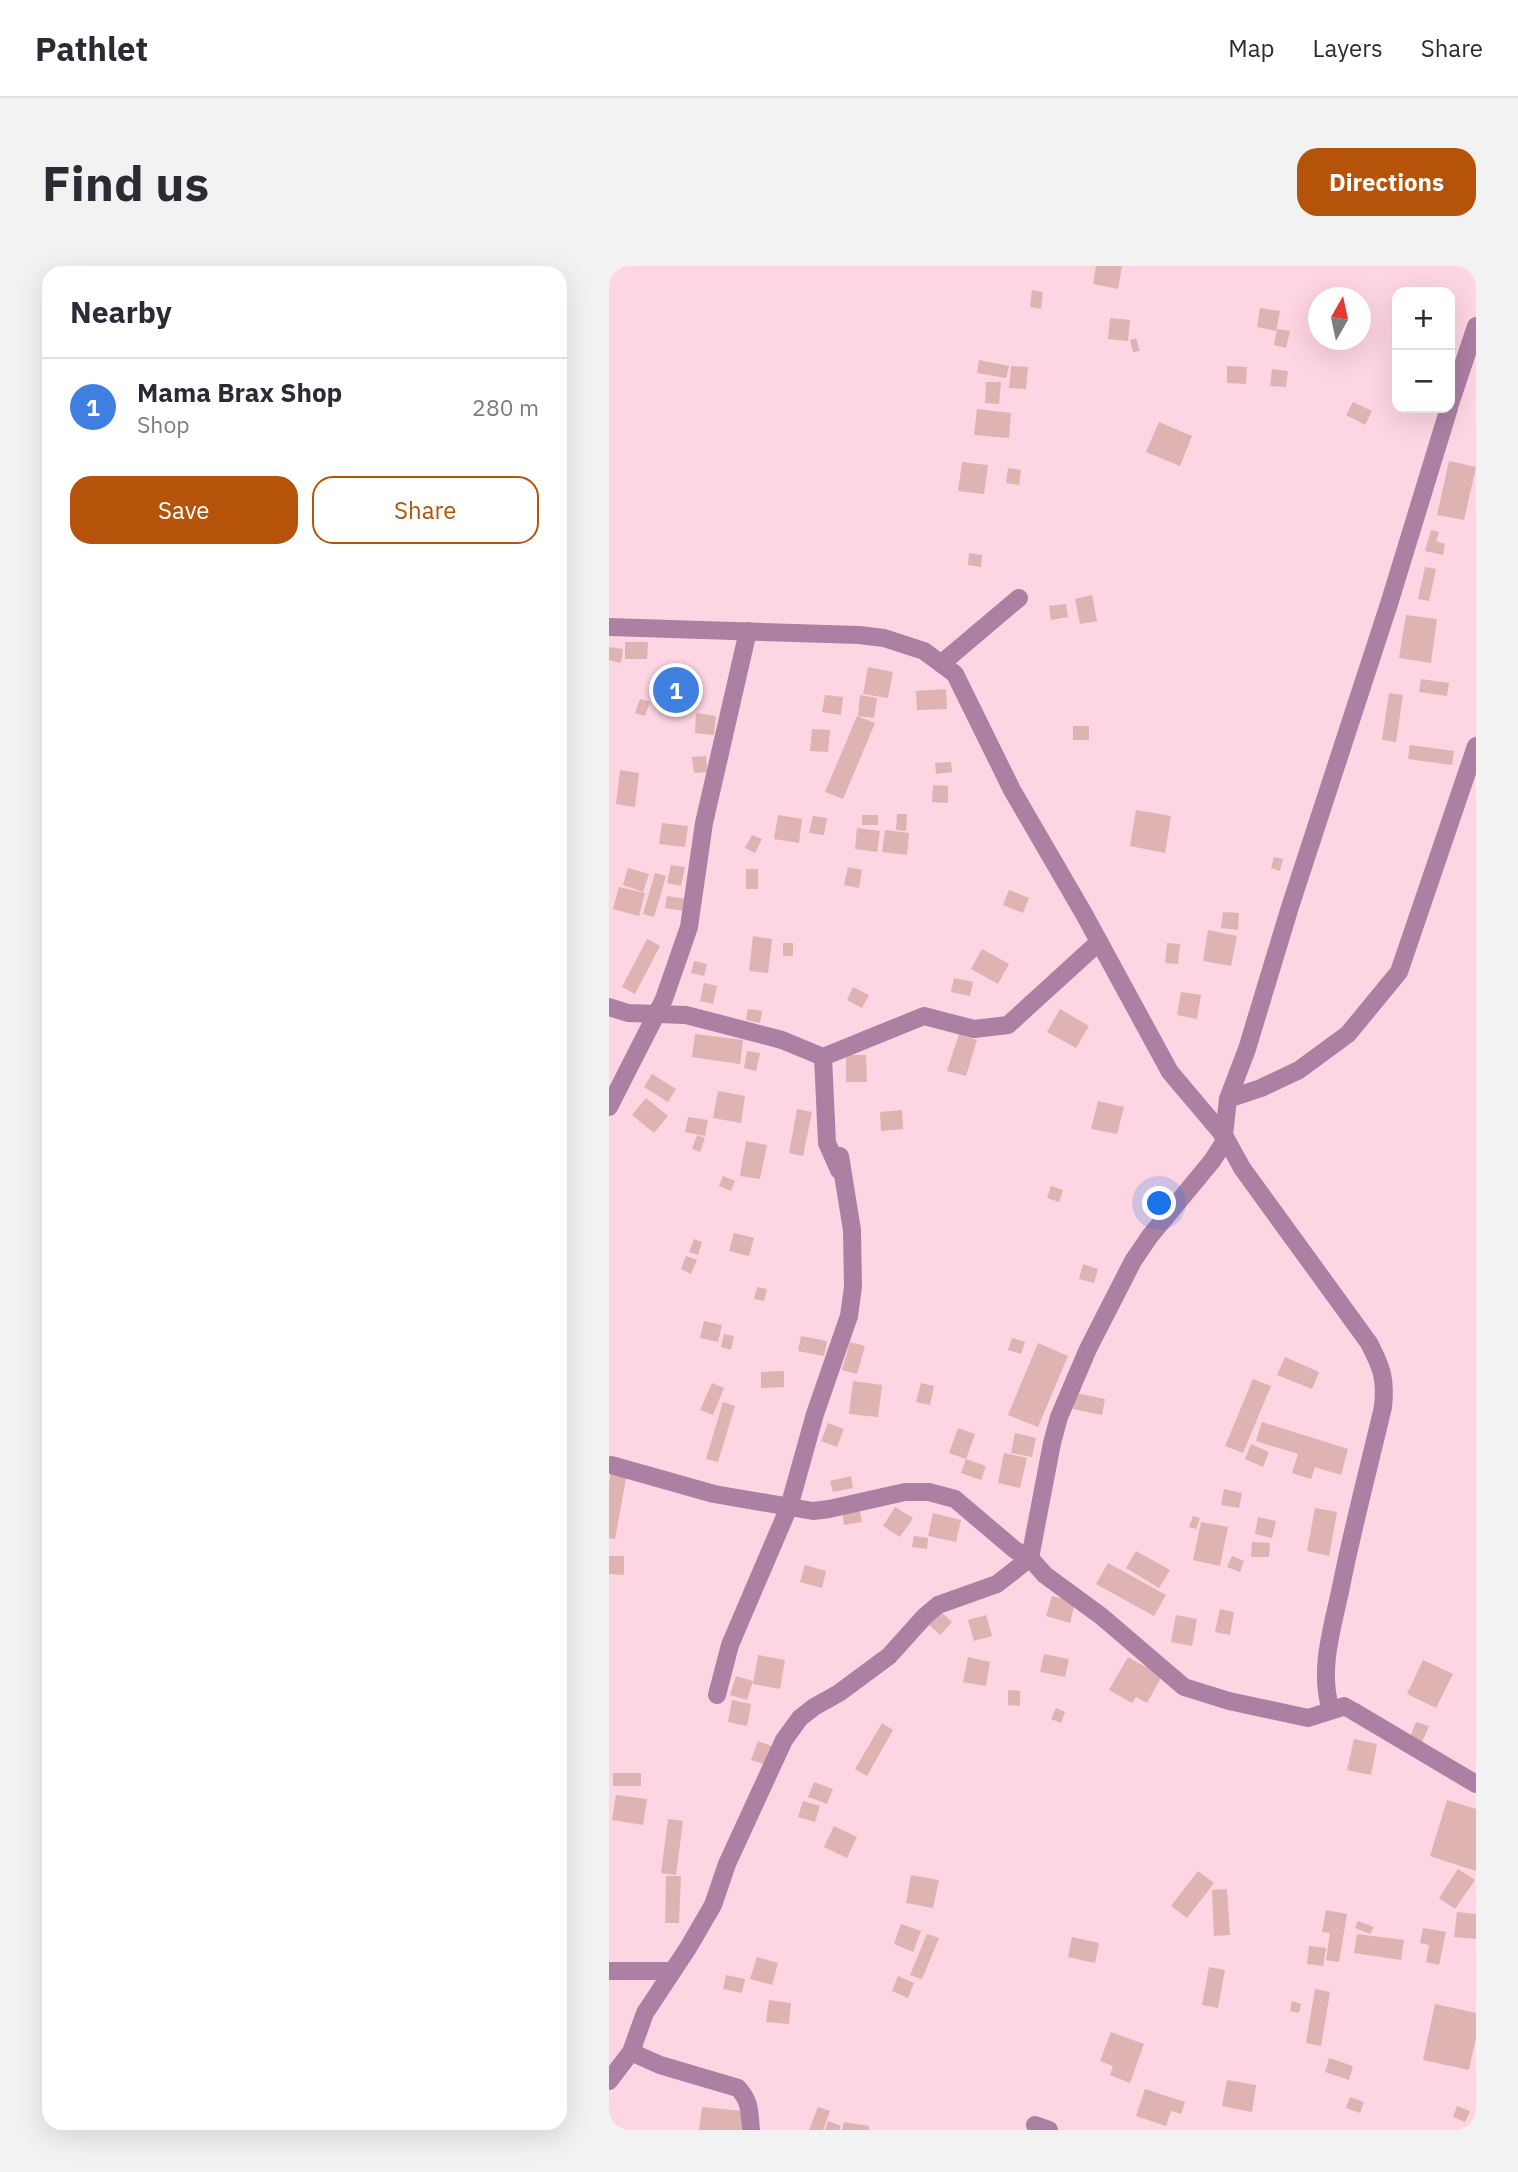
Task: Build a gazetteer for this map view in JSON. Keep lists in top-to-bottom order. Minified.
{"north":"top","page":{"header":"Pathlet","nav":["Map","Layers","Share"],"buttons":["Directions",["Save","Share"]],"title":"Find us","heading":"Nearby","map_buttons":["+","−"],"list":[{"mark":"1","name":"Mama Brax Shop","note":"Shop","value":"280 m"}],"pins":"1"}}
